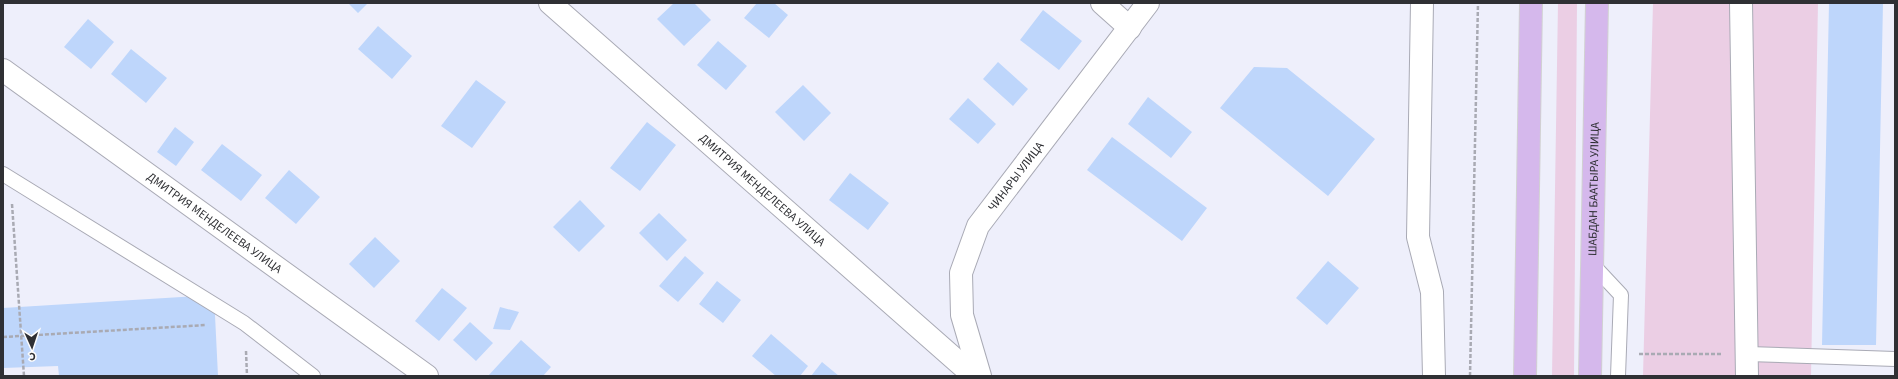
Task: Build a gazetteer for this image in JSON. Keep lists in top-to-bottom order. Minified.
{"streets":{"main road":["ШАБДАН БААТЫРА УЛИЦА"],"street":["ЧИНАРЫ УЛИЦА","ДМИТРИЯ МЕНДЕЛЕЕВА УЛИЦА"]},"north":"bottom"}
